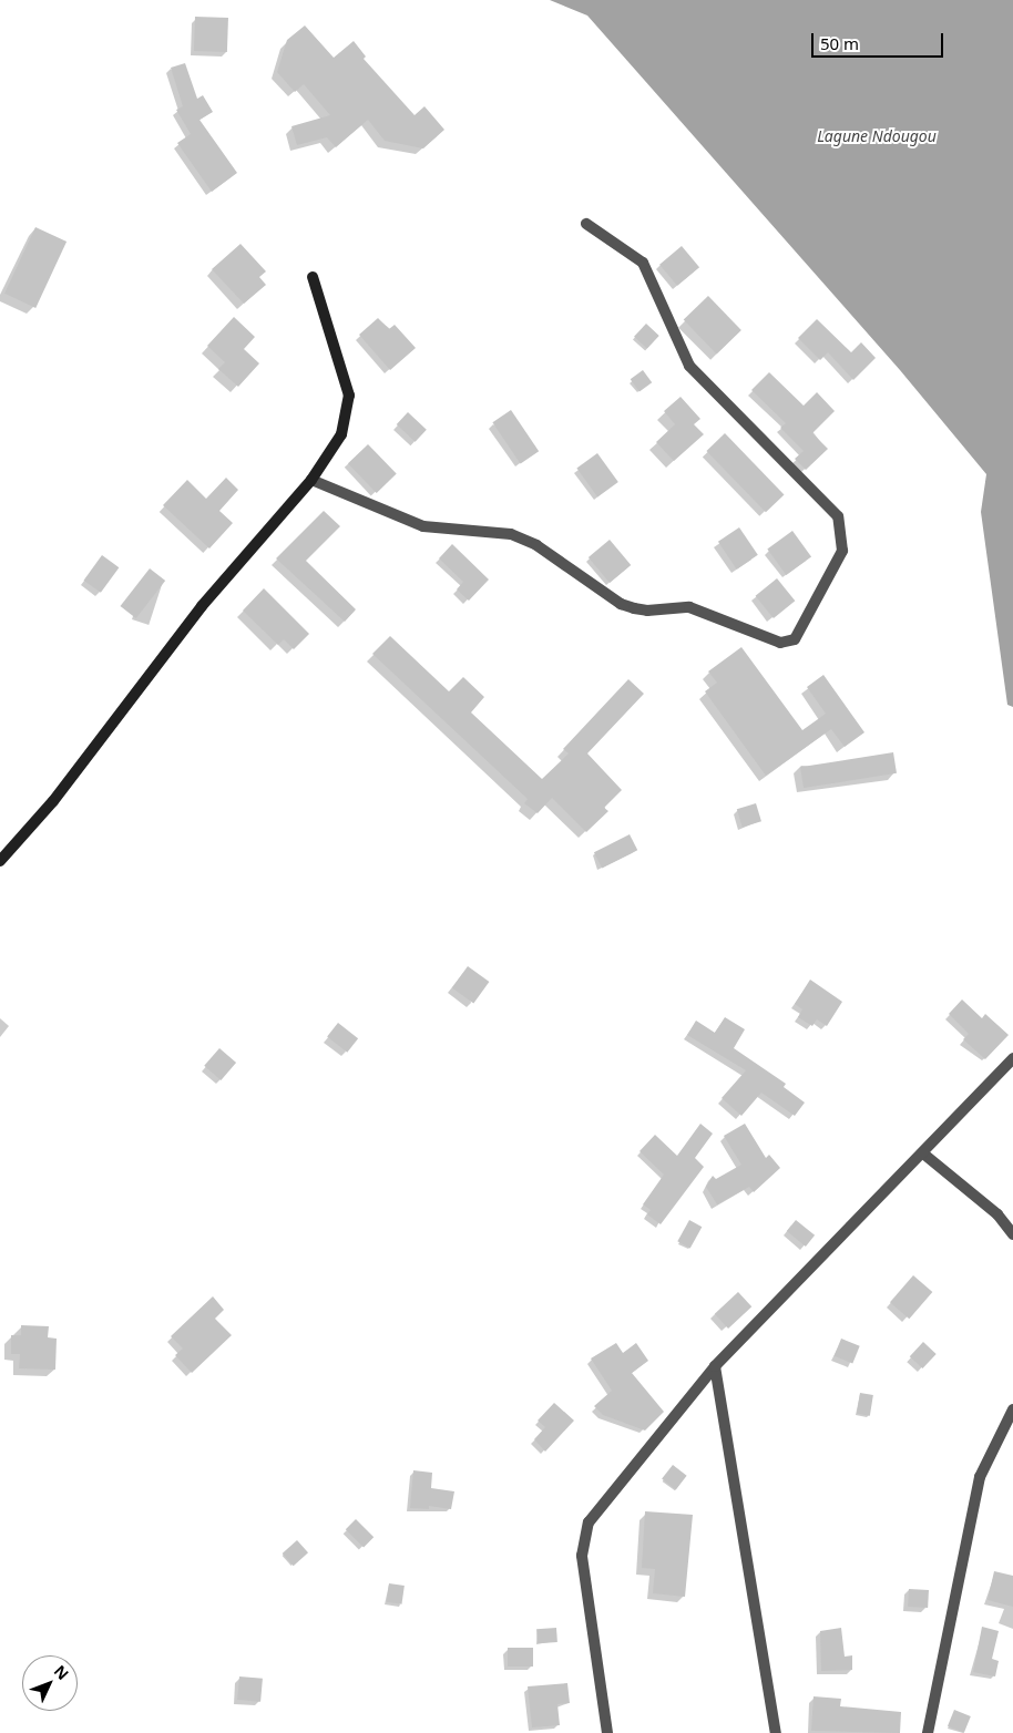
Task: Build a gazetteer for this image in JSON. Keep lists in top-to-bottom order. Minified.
{"water":["Lagune Ndougou"],"scale_bar":"50 m","north":"top right"}
